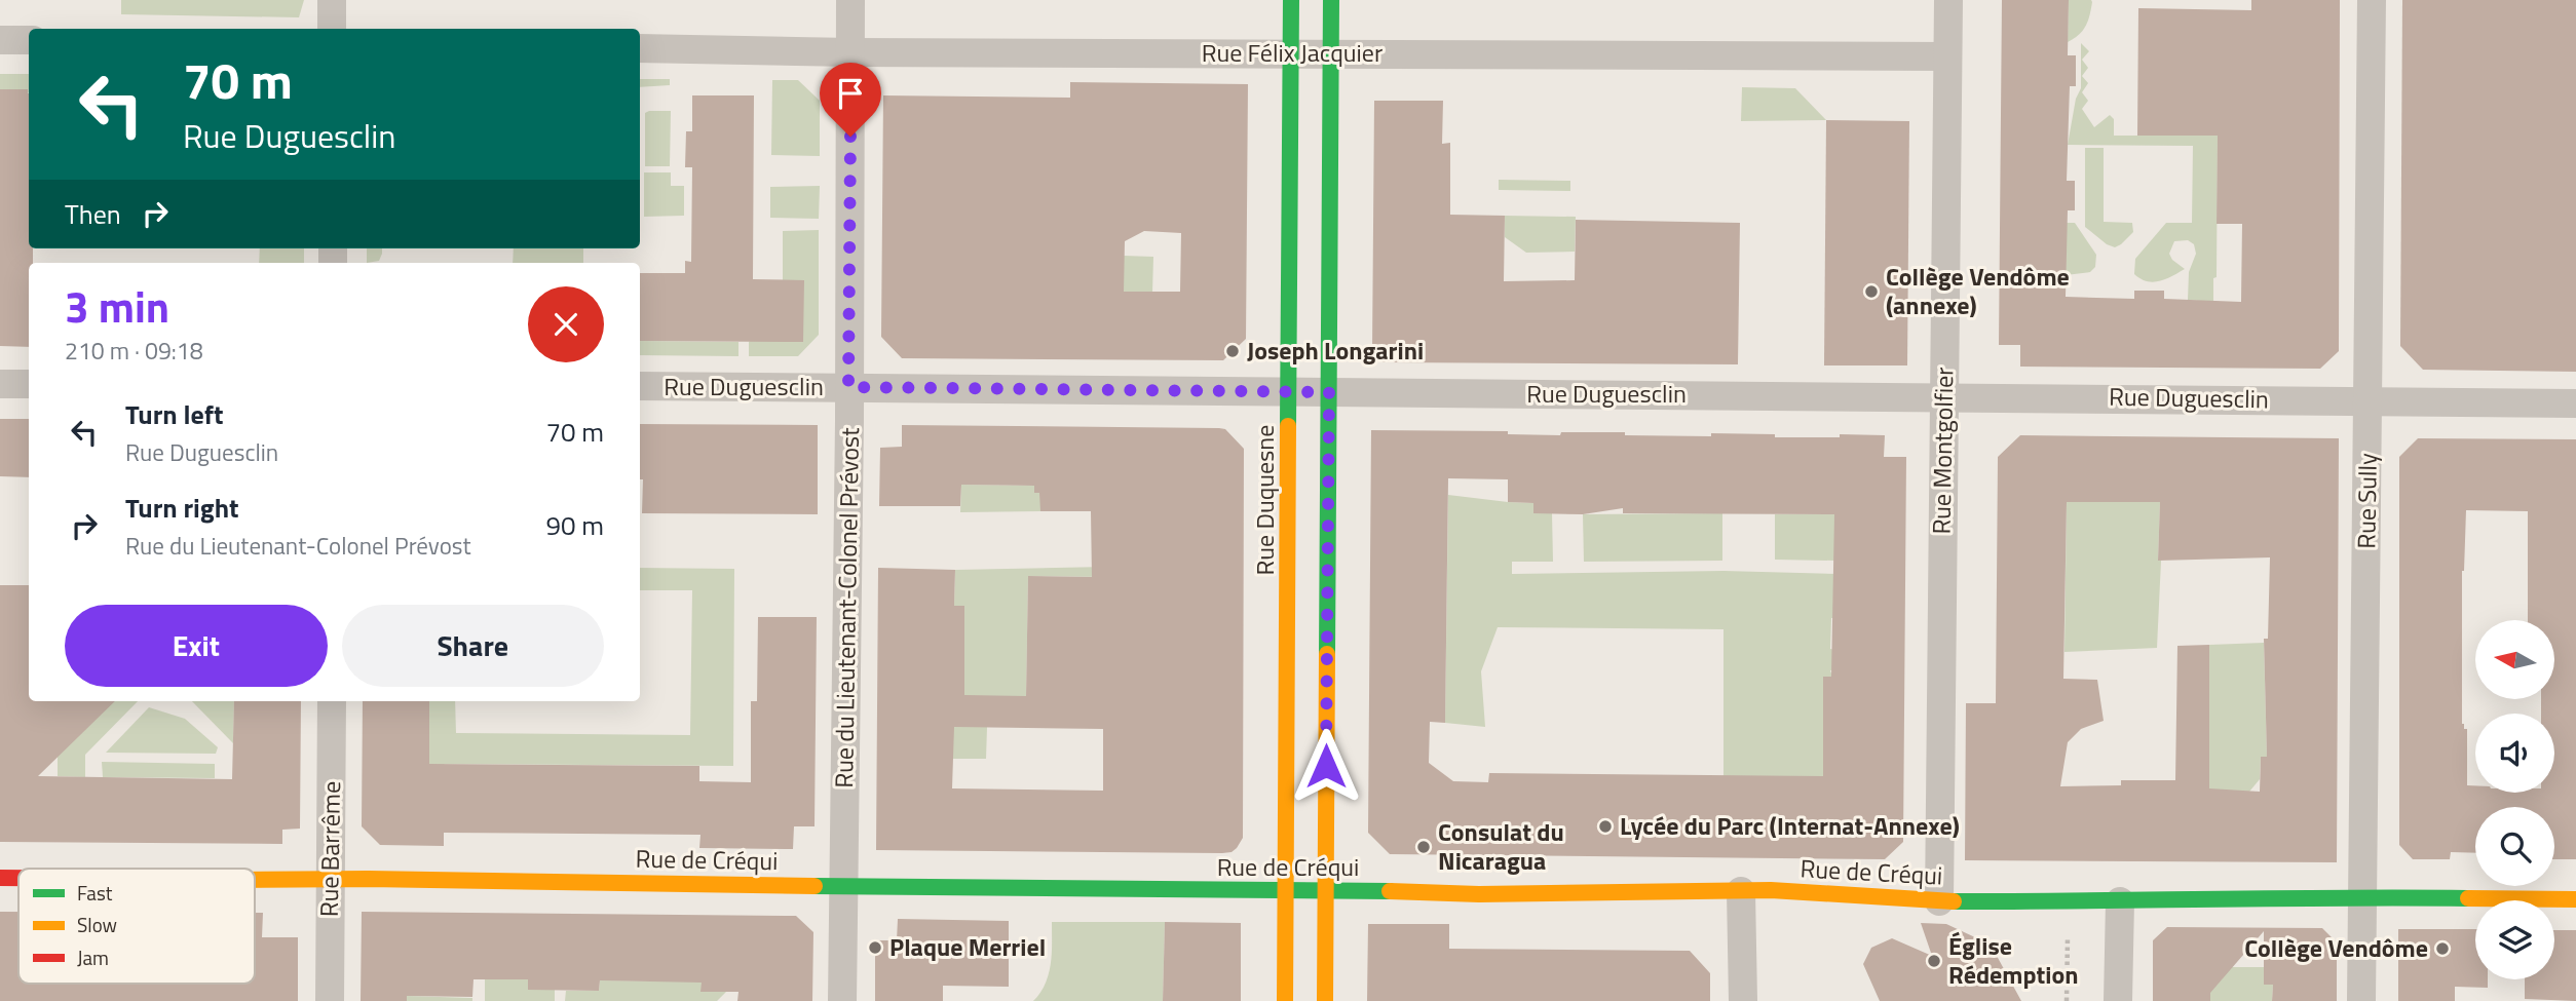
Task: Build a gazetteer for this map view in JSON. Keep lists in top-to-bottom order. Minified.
{"streets":{"street":["Rue Félix Jacquier","Rue Duguesclin","Rue Montgolfier","Rue Duquesne","Rue Sully","Rue du Lieutenant-Colonel Prévost","Rue Barrême","Rue de Créqui"]},"crossings":[["Rue Félix Jacquier","Rue Montgolfier"],["Rue Félix Jacquier","Rue Duquesne"],["Rue Félix Jacquier","Rue du Lieutenant-Colonel Prévost"],["Rue Duguesclin","Rue Montgolfier"],["Rue Duguesclin","Rue Duquesne"],["Rue Duguesclin","Rue Sully"],["Rue Duguesclin","Rue du Lieutenant-Colonel Prévost"],["Rue Montgolfier","Rue de Créqui"],["Rue Duquesne","Rue de Créqui"],["Rue Sully","Rue de Créqui"],["Rue du Lieutenant-Colonel Prévost","Rue de Créqui"],["Rue Barrême","Rue de Créqui"]],"places":["Collège Vendôme (annexe)","Joseph Longarini","Lycée du Parc (Internat-Annexe)","Consulat du Nicaragua","Plaque Merriel","Collège Vendôme","Église Rédemption"],"legend":["Fast","Slow","Jam"],"north":"left","page":{"turn":["70 m","Rue Duguesclin"],"then":"Then","heading":["3 min","210 m · 09:18"],"list":[{"name":"Turn left","note":"Rue Duguesclin","value":"70 m"},{"name":"Turn right","note":"Rue du Lieutenant-Colonel Prévost","value":"90 m"}],"buttons":["Exit","Share"]}}
